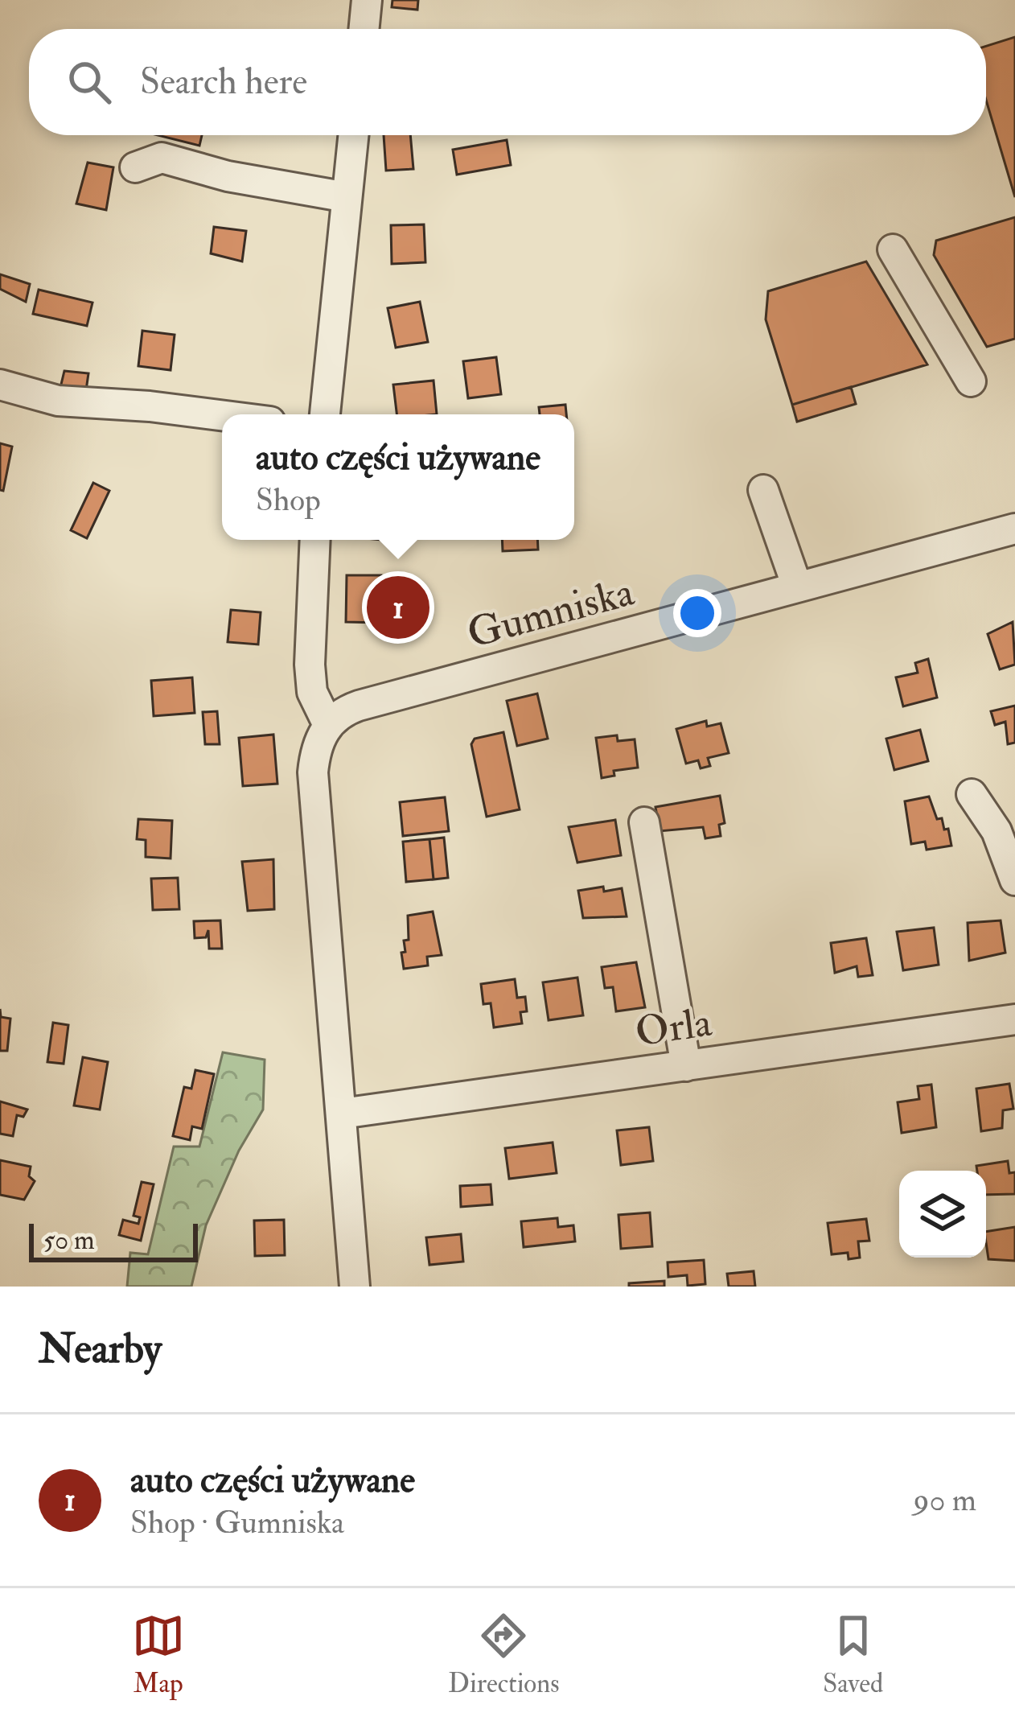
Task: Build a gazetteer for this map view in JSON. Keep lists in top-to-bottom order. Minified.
{"streets":{"street":["Gumniska","Orla"]},"scale_bar":"50 m","page":{"search":"Search here","popup":["auto części używane","Shop"],"pins":"1","scale":"50 m","heading":"Nearby","list":[{"mark":"1","name":"auto części używane","note":"Shop · Gumniska","value":"90 m"}],"nav":["Map","Directions","Saved"]}}
